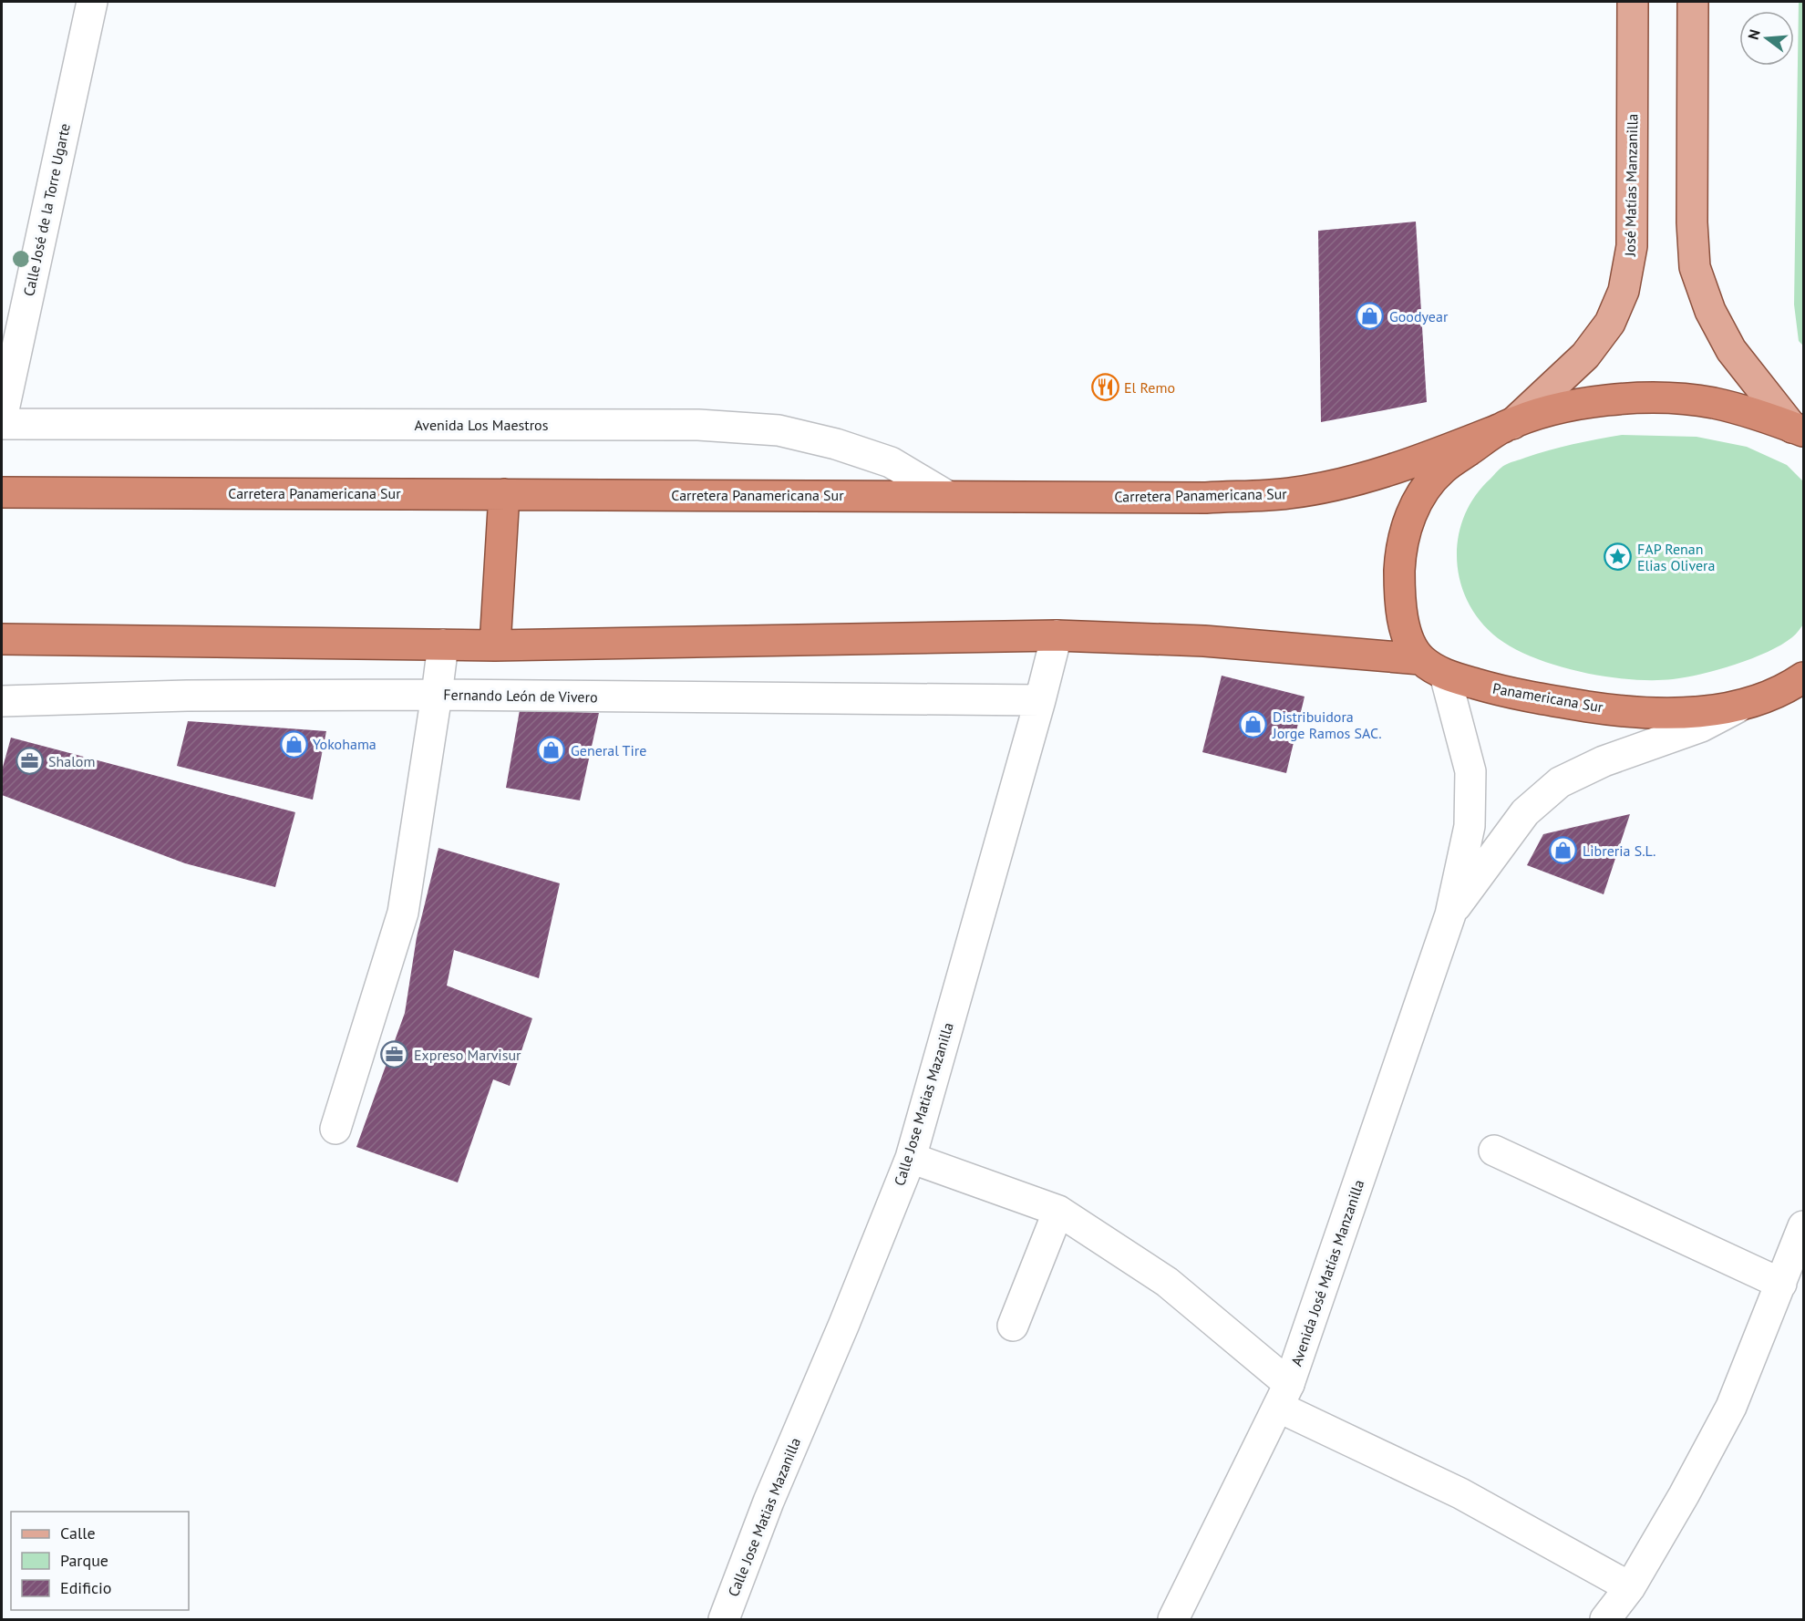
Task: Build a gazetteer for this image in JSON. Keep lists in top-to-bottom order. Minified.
{"streets":{"highway":["Carretera Panamericana Sur","Panamericana Sur"],"main road":["José Matías Manzanilla"],"street":["Calle José de la Torre Ugarte","Avenida Los Maestros","Fernando León de Vivero","Calle Jose Matias Mazanilla","Avenida José Matías Manzanilla"]},"crossings":[["José Matías Manzanilla","Carretera Panamericana Sur"],["Avenida Los Maestros","Carretera Panamericana Sur"],["Fernando León de Vivero","Calle Jose Matias Mazanilla"],["Panamericana Sur","Avenida José Matías Manzanilla"]],"places":{"shop":["Goodyear","Distribuidora Jorge Ramos SAC.","Yokohama","General Tire","Libreria S.L."],"restaurant":["El Remo"],"place":["FAP Renan Elias Olivera"],"office":["Shalom","Expreso Marvisur"]},"legend":["Calle","Parque","Edificio"],"north":"left"}
